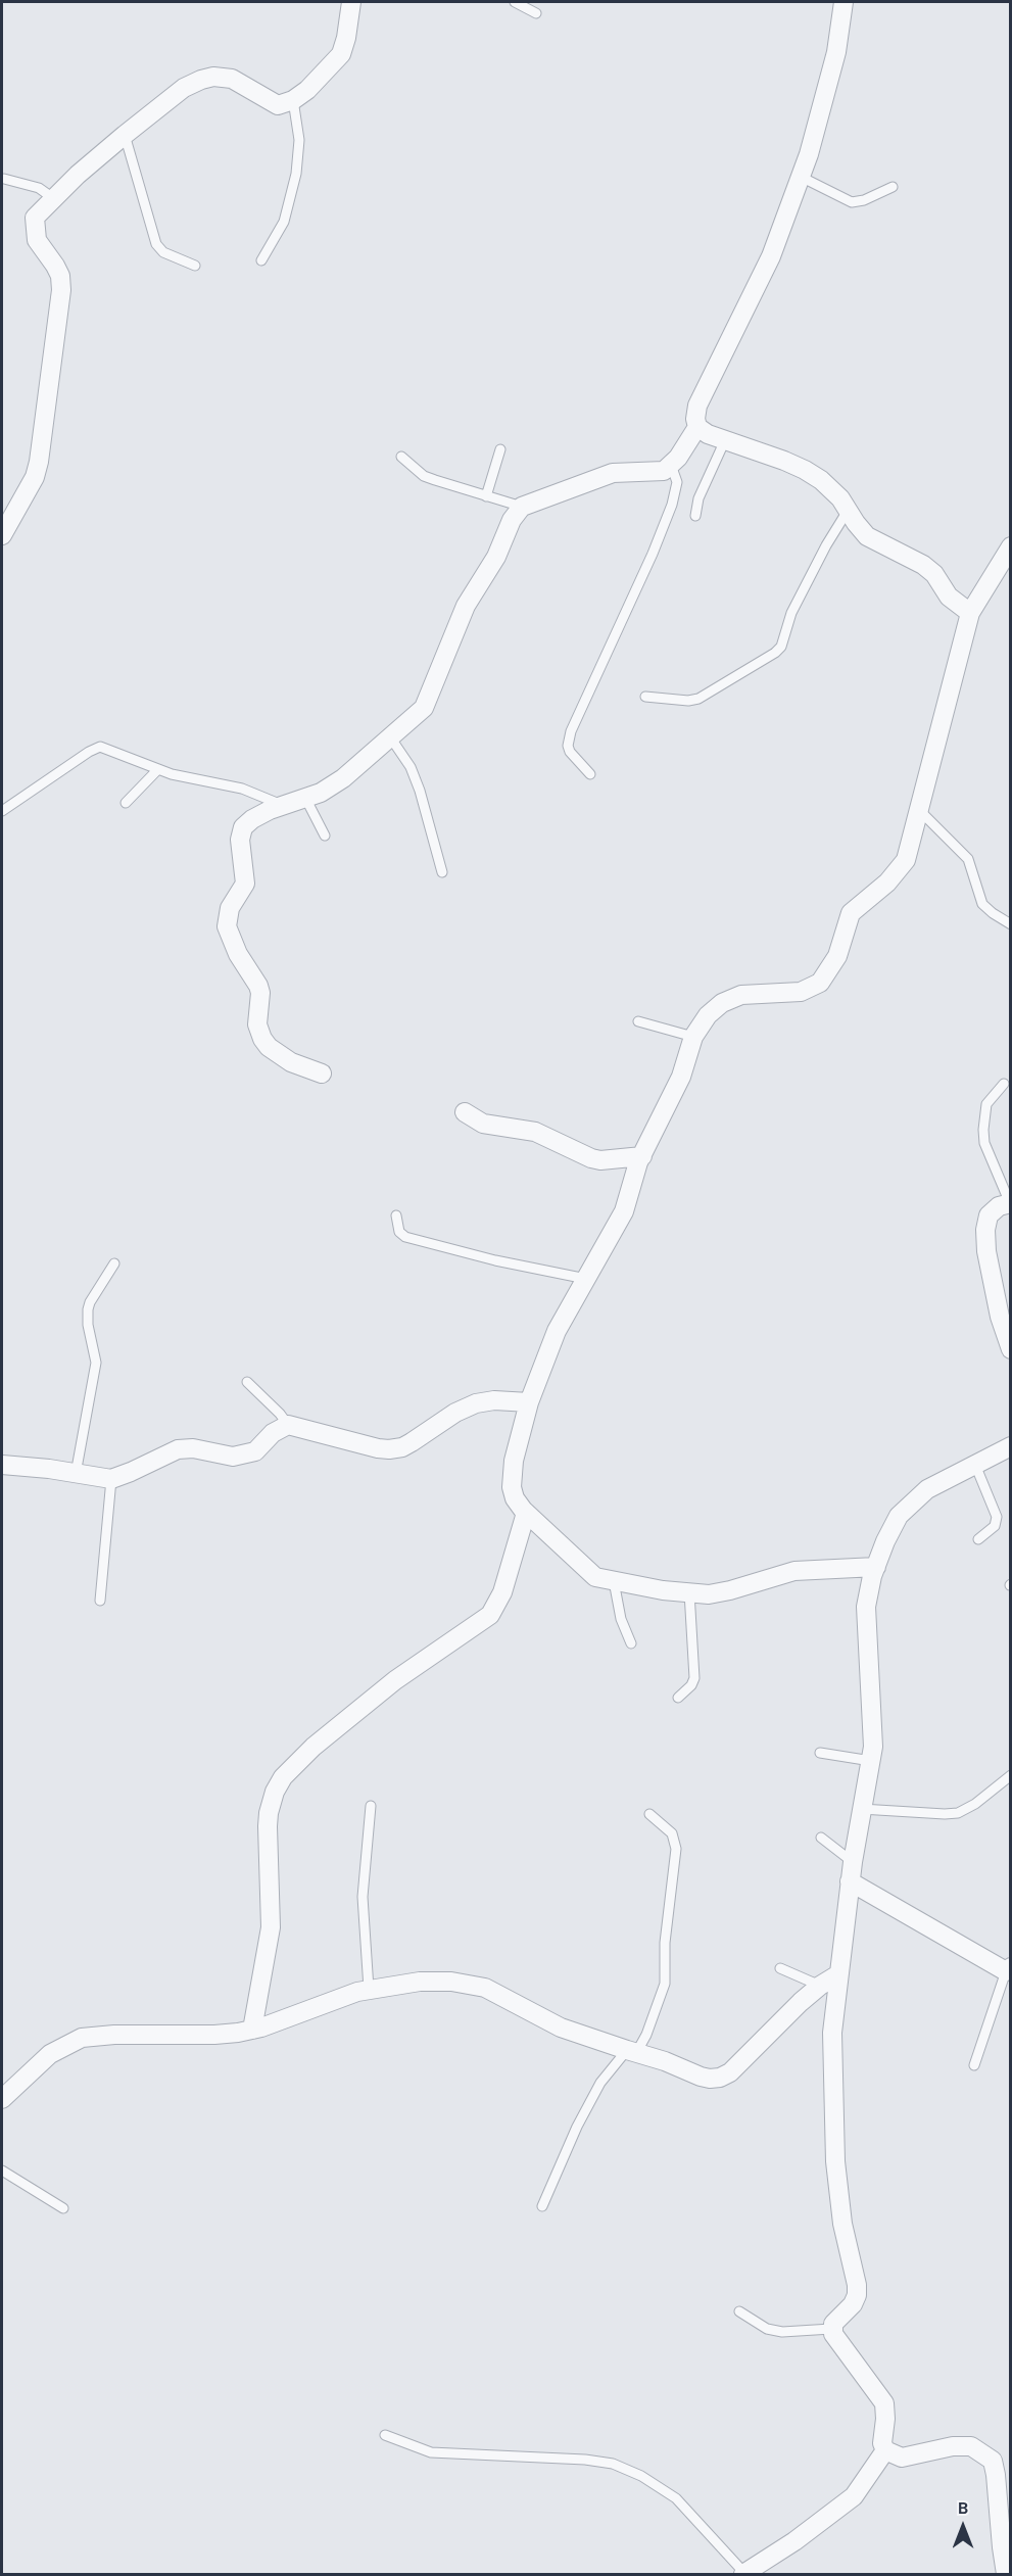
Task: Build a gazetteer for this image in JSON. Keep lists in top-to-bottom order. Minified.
{"north":"top"}
